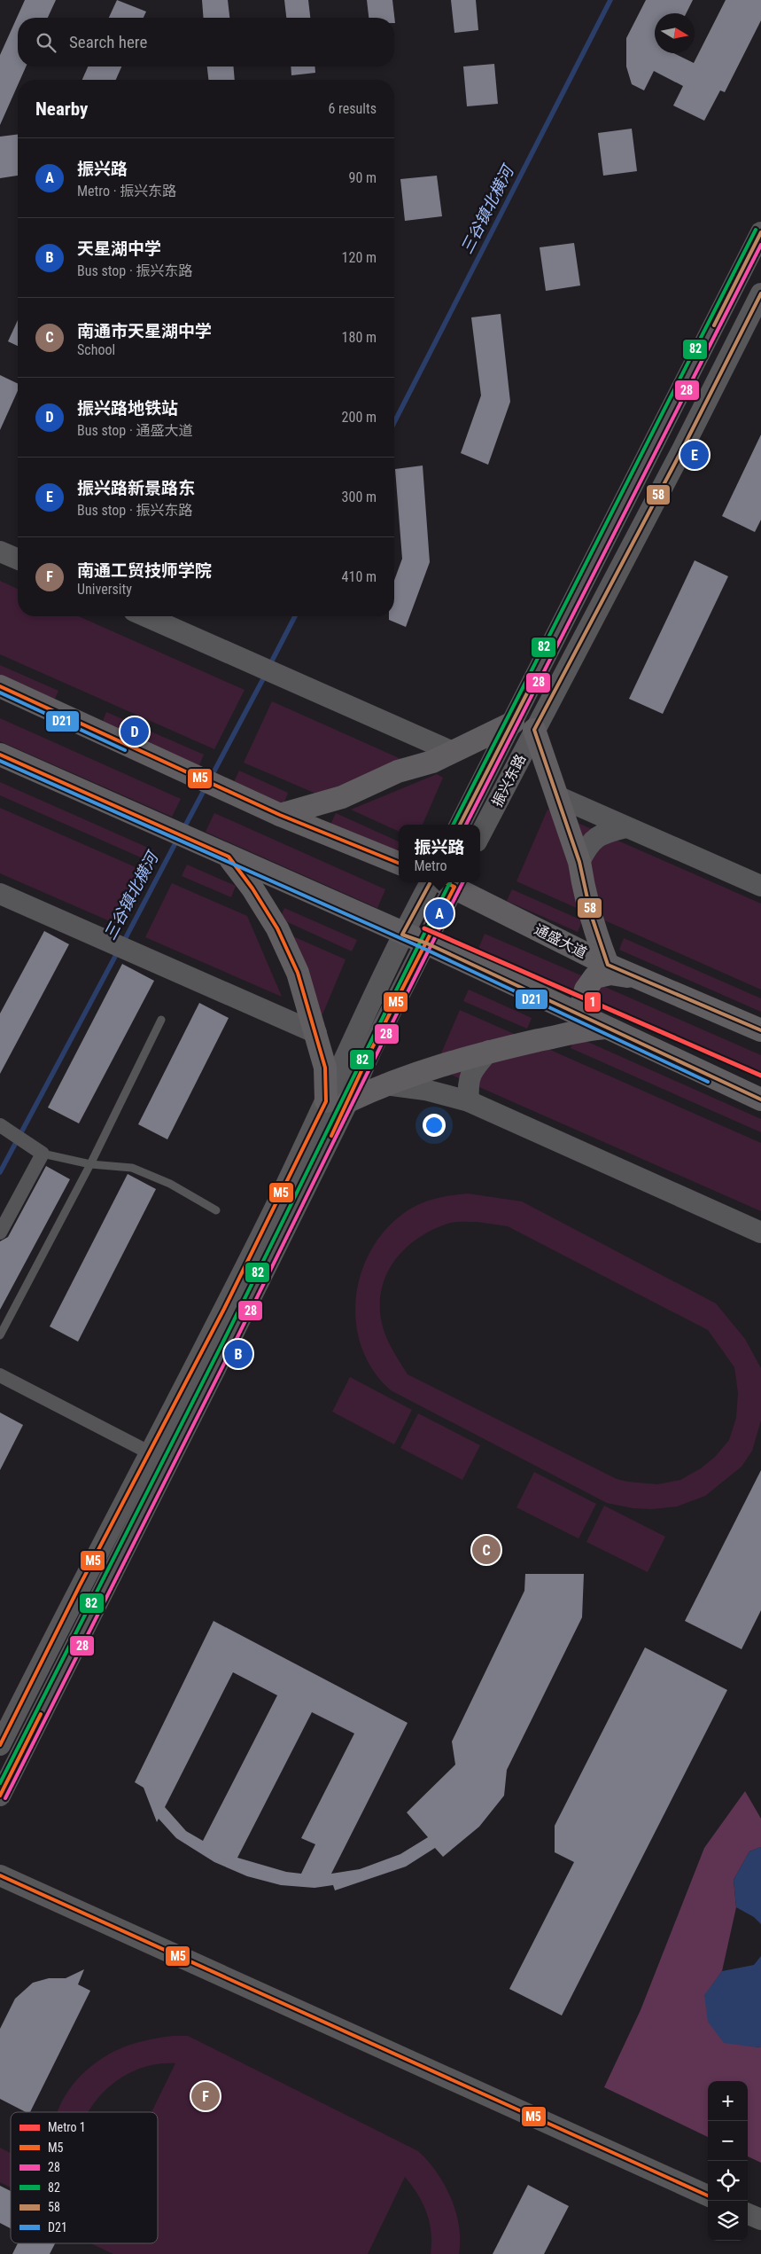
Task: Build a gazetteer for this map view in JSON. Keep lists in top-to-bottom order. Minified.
{"streets":{"main road":["振兴东路","通盛大道"]},"water":["三谷镇北横河"],"lines":["transit line 82","transit line 58","transit line 28","transit line M5","transit line D21","metro line 1"],"legend":["Metro 1","M5","28","82","58","D21"],"north":"right","page":{"search":"Search here","heading":["Nearby","6 results"],"list":[{"mark":"A","name":"振兴路","note":"Metro · 振兴东路","value":"90 m"},{"mark":"B","name":"天星湖中学","note":"Bus stop · 振兴东路","value":"120 m"},{"mark":"C","name":"南通市天星湖中学","note":"School","value":"180 m"},{"mark":"D","name":"振兴路地铁站","note":"Bus stop · 通盛大道","value":"200 m"},{"mark":"E","name":"振兴路新景路东","note":"Bus stop · 振兴东路","value":"300 m"},{"mark":"F","name":"南通工贸技师学院","note":"University","value":"410 m"}],"pins":["E","D","A","B","C","F"],"popup":["振兴路","Metro"],"map_buttons":["+","−"]}}
